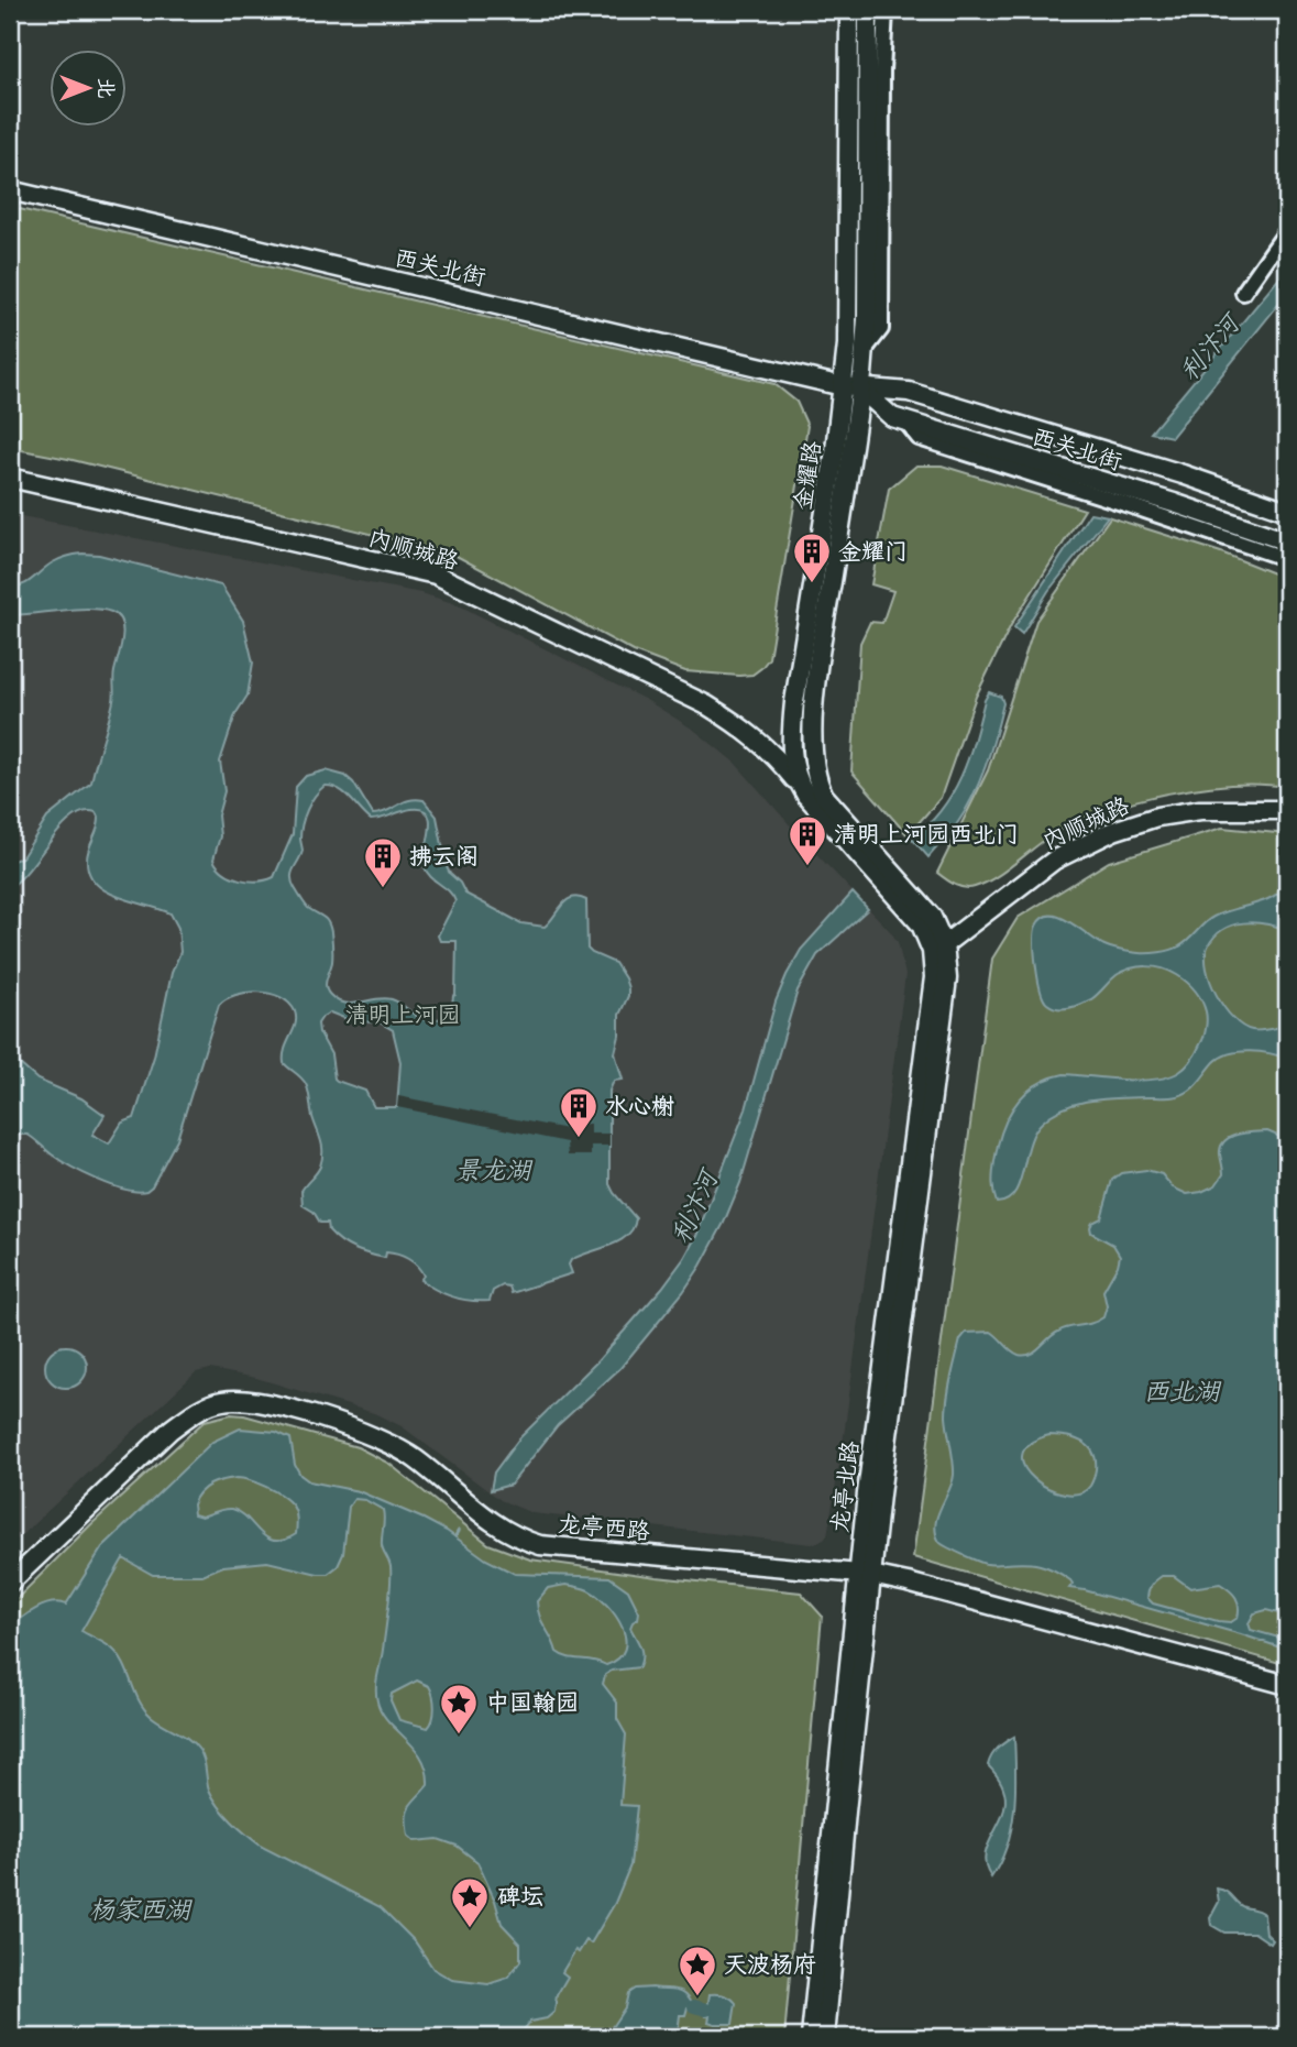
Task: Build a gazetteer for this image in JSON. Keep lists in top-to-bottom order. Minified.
{"streets":{"street":["西关北街","金耀路","内顺城路","龙亭北路","龙亭西路"]},"crossings":[["西关北街","金耀路"],["金耀路","内顺城路"],["金耀路","龙亭北路"],["内顺城路","龙亭北路"],["龙亭北路","龙亭西路"]],"water":["利汴河","景龙湖","西北湖","杨家西湖"],"parks":["清明上河园"],"places":{"building":["金耀门","清明上河园西北门","拂云阁","水心榭"],"place":["中国翰园","碑坛","天波杨府"]},"north":"right"}
